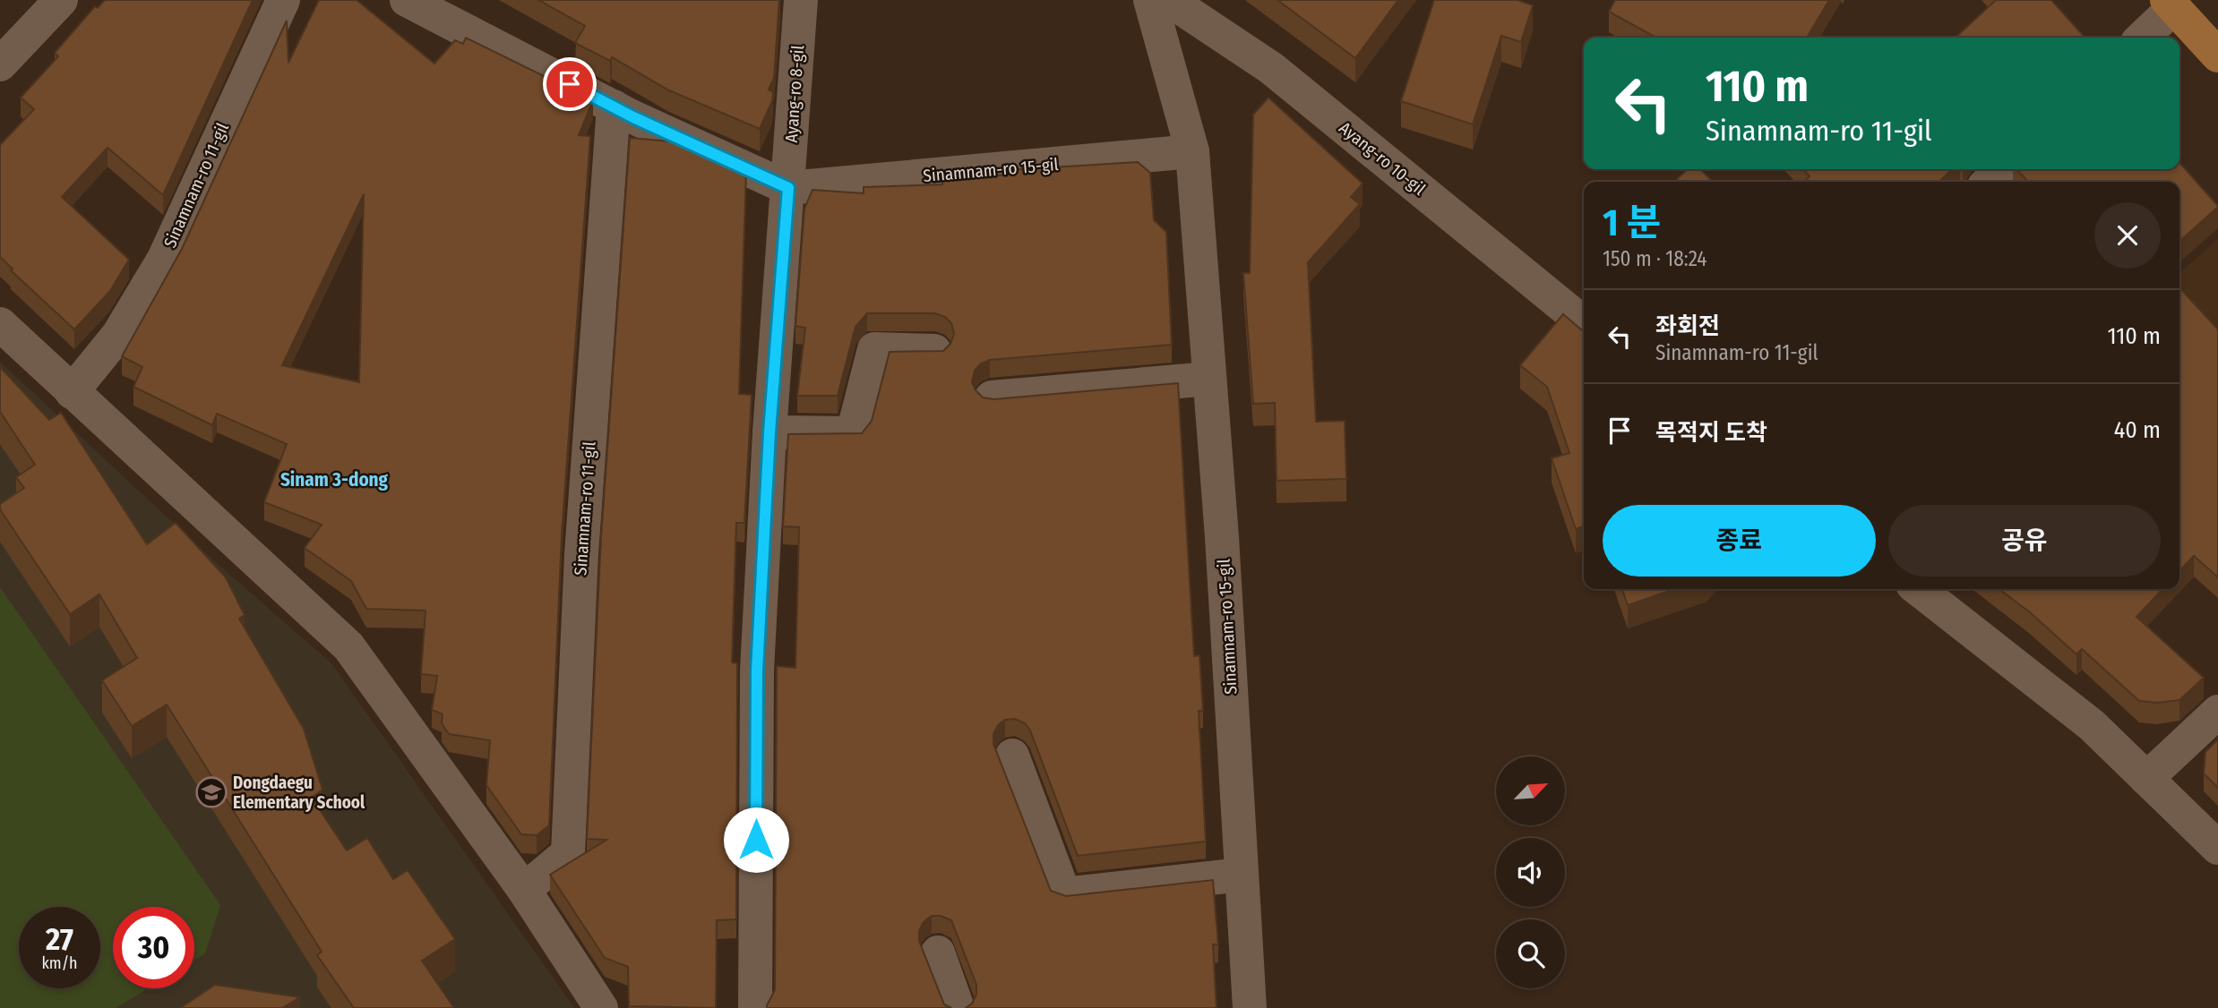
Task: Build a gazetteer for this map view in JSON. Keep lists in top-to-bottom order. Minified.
{"streets":{"street":["Ayang-ro 8-gil","Ayang-ro 10-gil","Sinamnam-ro 15-gil","Sinamnam-ro 11-gil"]},"crossings":[["Ayang-ro 8-gil","Sinamnam-ro 15-gil"]],"districts":["Sinam 3-dong"],"places":{"school or university":["Dongdaegu Elementary School"]},"north":"top right","page":{"turn":["110 m","Sinamnam-ro 11-gil"],"heading":["1 분","150 m · 18:24"],"list":[{"name":"좌회전","note":"Sinamnam-ro 11-gil","value":"110 m"},{"name":"목적지 도착","value":"40 m"}],"buttons":["종료","공유"],"speed":"27 km/h","limit":"30"}}
